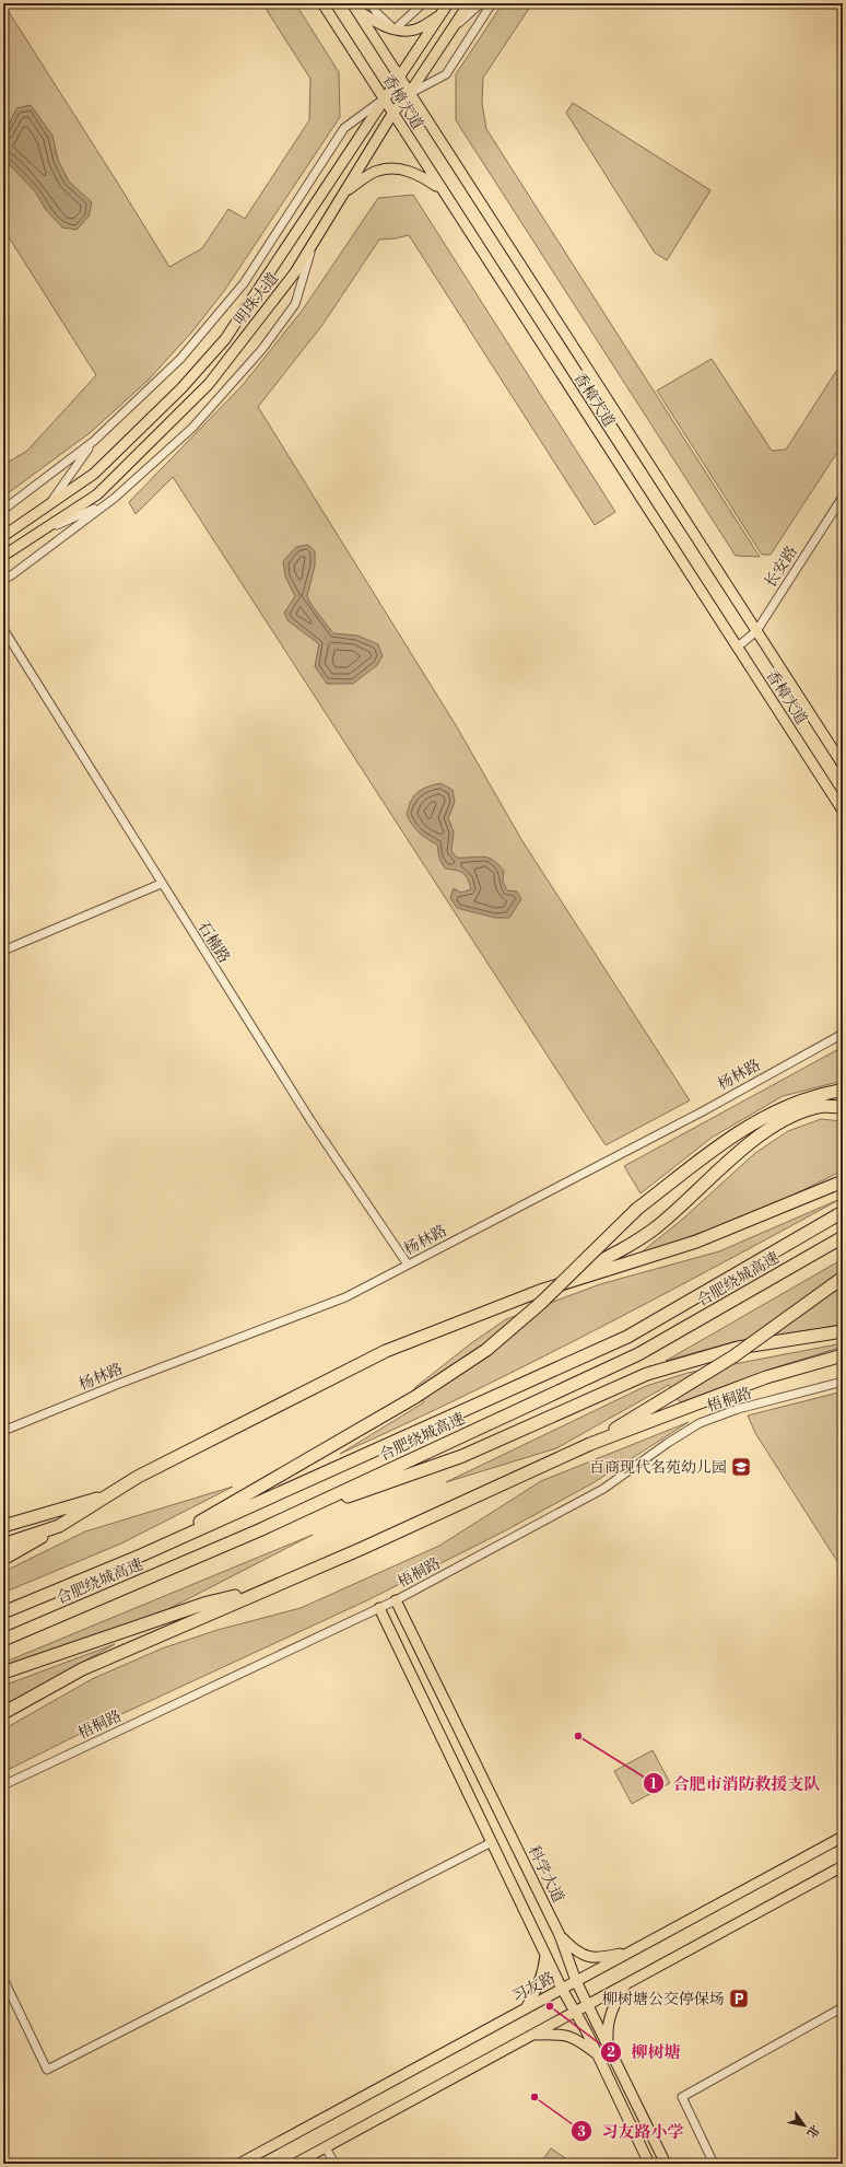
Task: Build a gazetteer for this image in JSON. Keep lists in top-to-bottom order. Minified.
{"streets":{"highway":["合肥绕城高速"],"main road":["香樟大道","明珠大道","科学大道","习友路"],"street":["长安路","石楠路","杨林路","梧桐路"]},"crossings":[["香樟大道","明珠大道"],["香樟大道","长安路"],["石楠路","杨林路"],["梧桐路","科学大道"],["科学大道","习友路"]],"places":{"school or university":["百商现代名苑幼儿园"],"other":["合肥市消防救援支队","柳树塘","习友路小学"],"parking":["柳树塘公交停保场"]},"north":"bottom right"}
